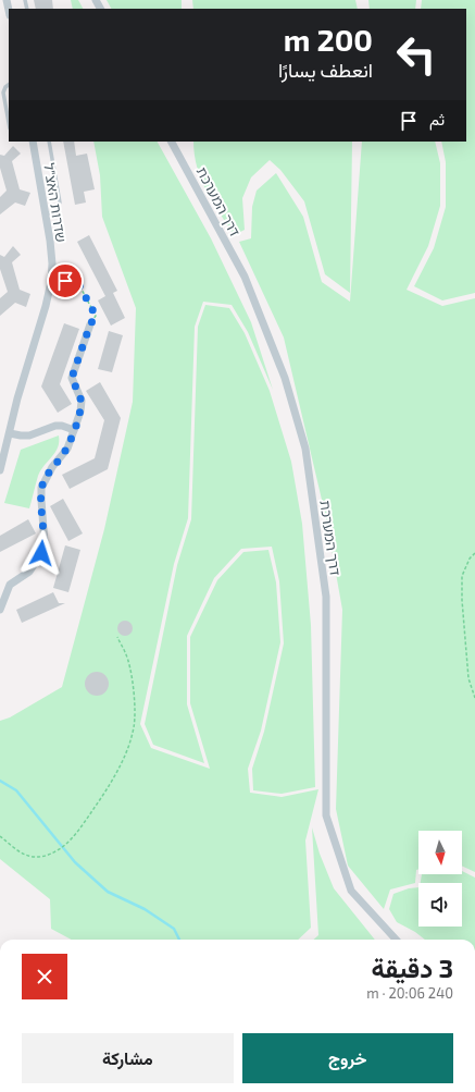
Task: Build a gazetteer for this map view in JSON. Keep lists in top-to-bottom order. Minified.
{"streets":{"street":["דרך המערכת","שדרות האצ\"ל"]},"north":"bottom","page":{"turn":["200 m","انعطف يسارًا"],"then":"ثم","heading":["3 دقيقة","240 m · 20:06"],"buttons":["خروج","مشاركة"]}}
